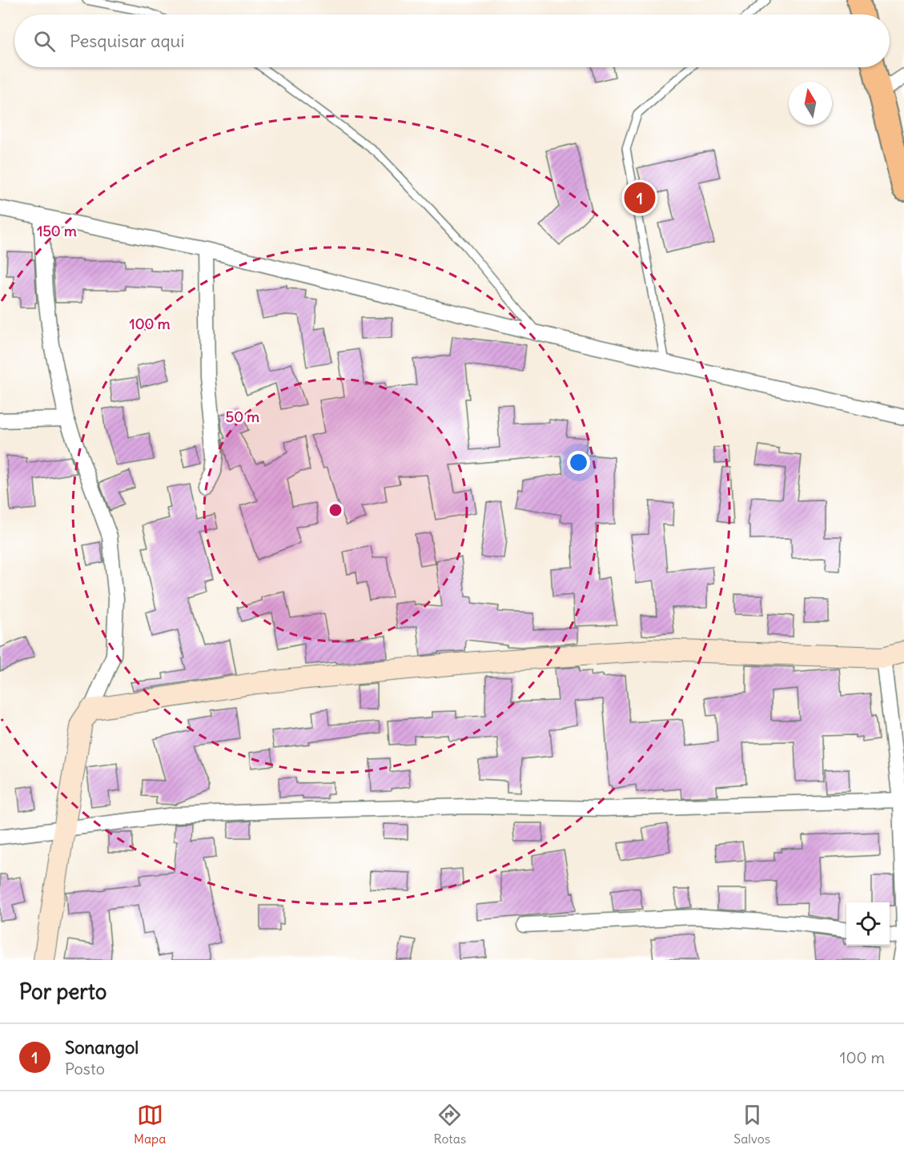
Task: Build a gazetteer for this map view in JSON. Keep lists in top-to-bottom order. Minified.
{"north":"top","page":{"search":"Pesquisar aqui","pins":"1","heading":"Por perto","list":[{"mark":"1","name":"Sonangol","note":"Posto","value":"100 m"}],"nav":["Mapa","Rotas","Salvos"]},"rings":["150 m","100 m","50 m"]}
